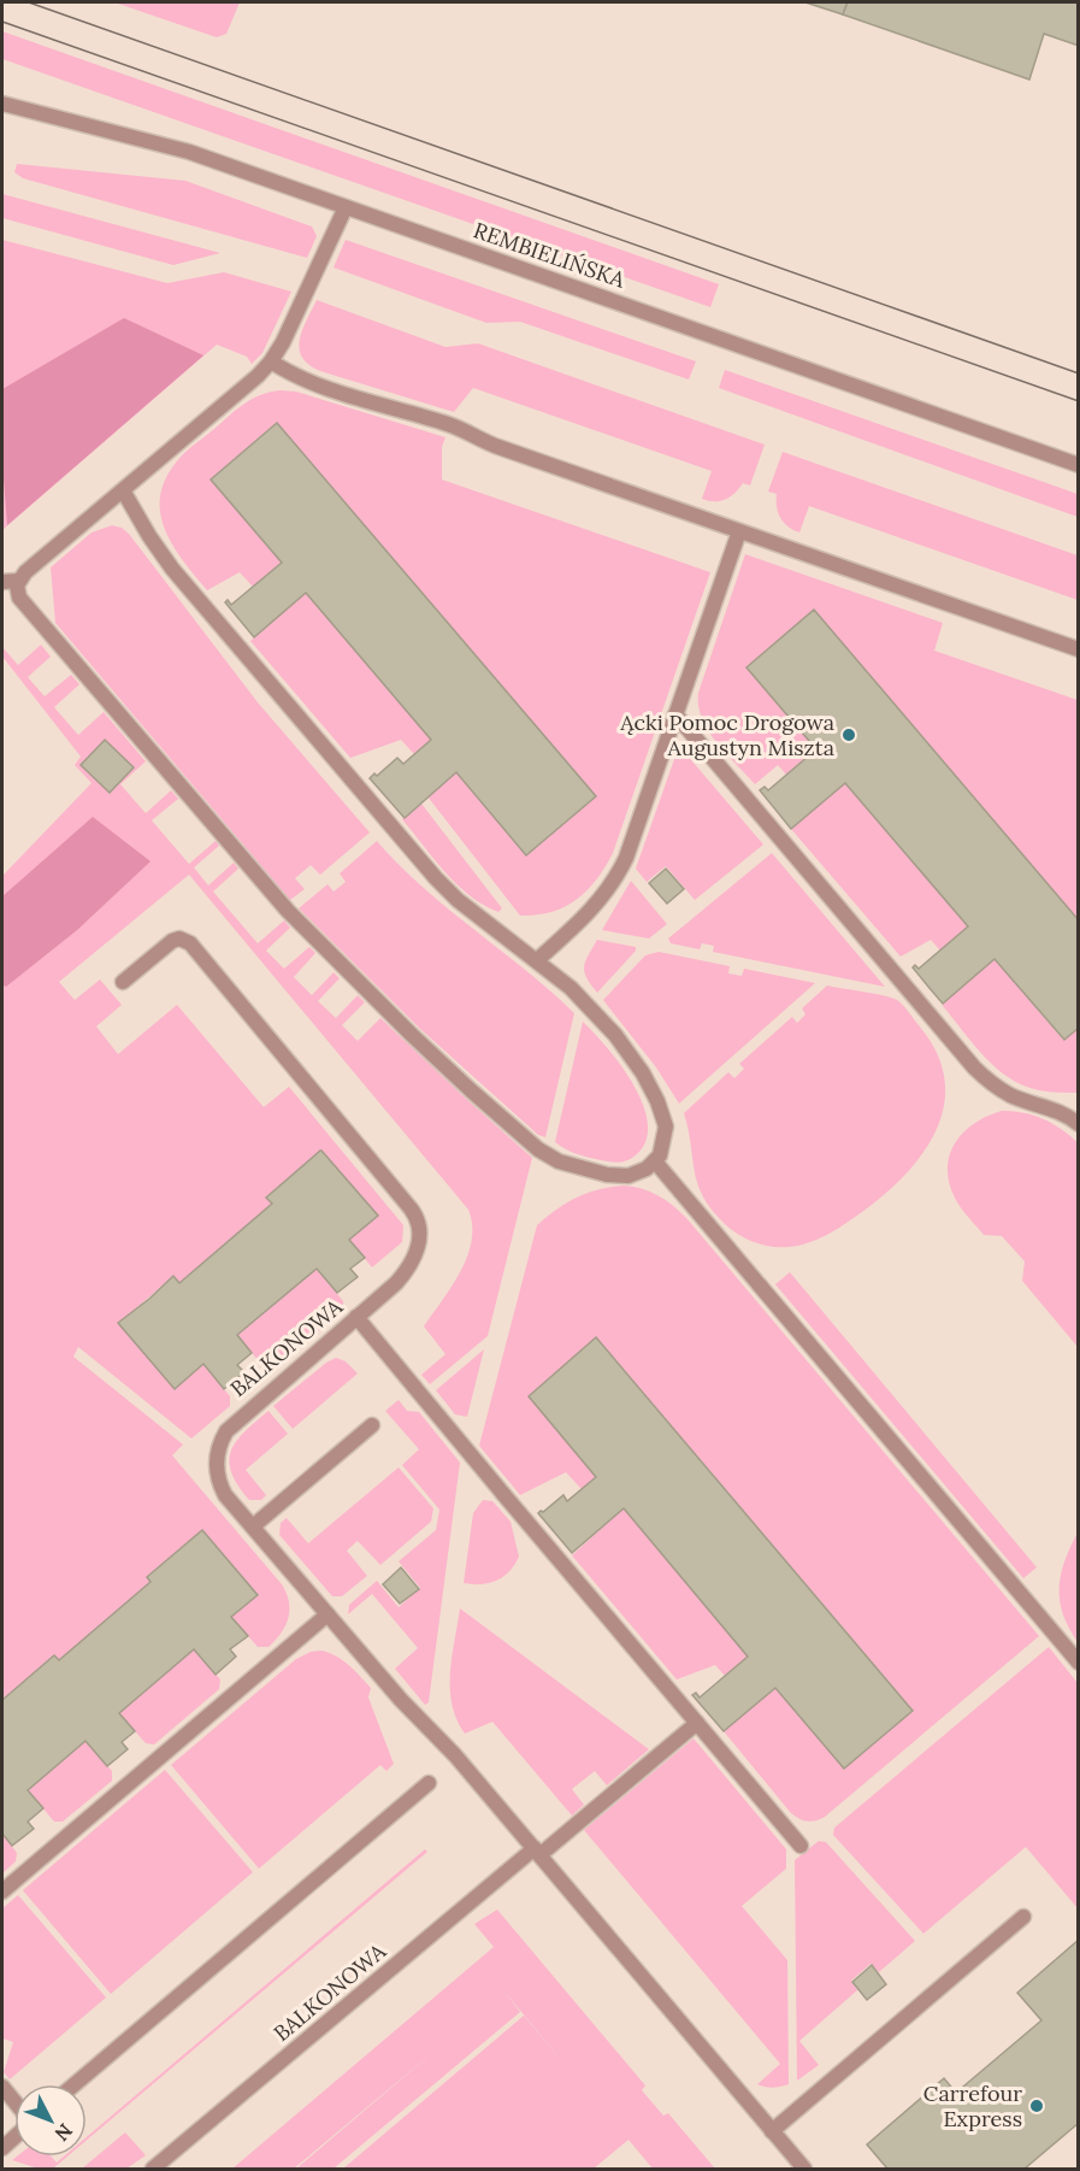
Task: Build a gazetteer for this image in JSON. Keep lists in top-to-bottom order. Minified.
{"streets":{"street":["REMBIELIŃSKA","BALKONOWA"]},"places":["Ącki Pomoc Drogowa Augustyn Miszta","Carrefour Express"],"north":"bottom right"}
